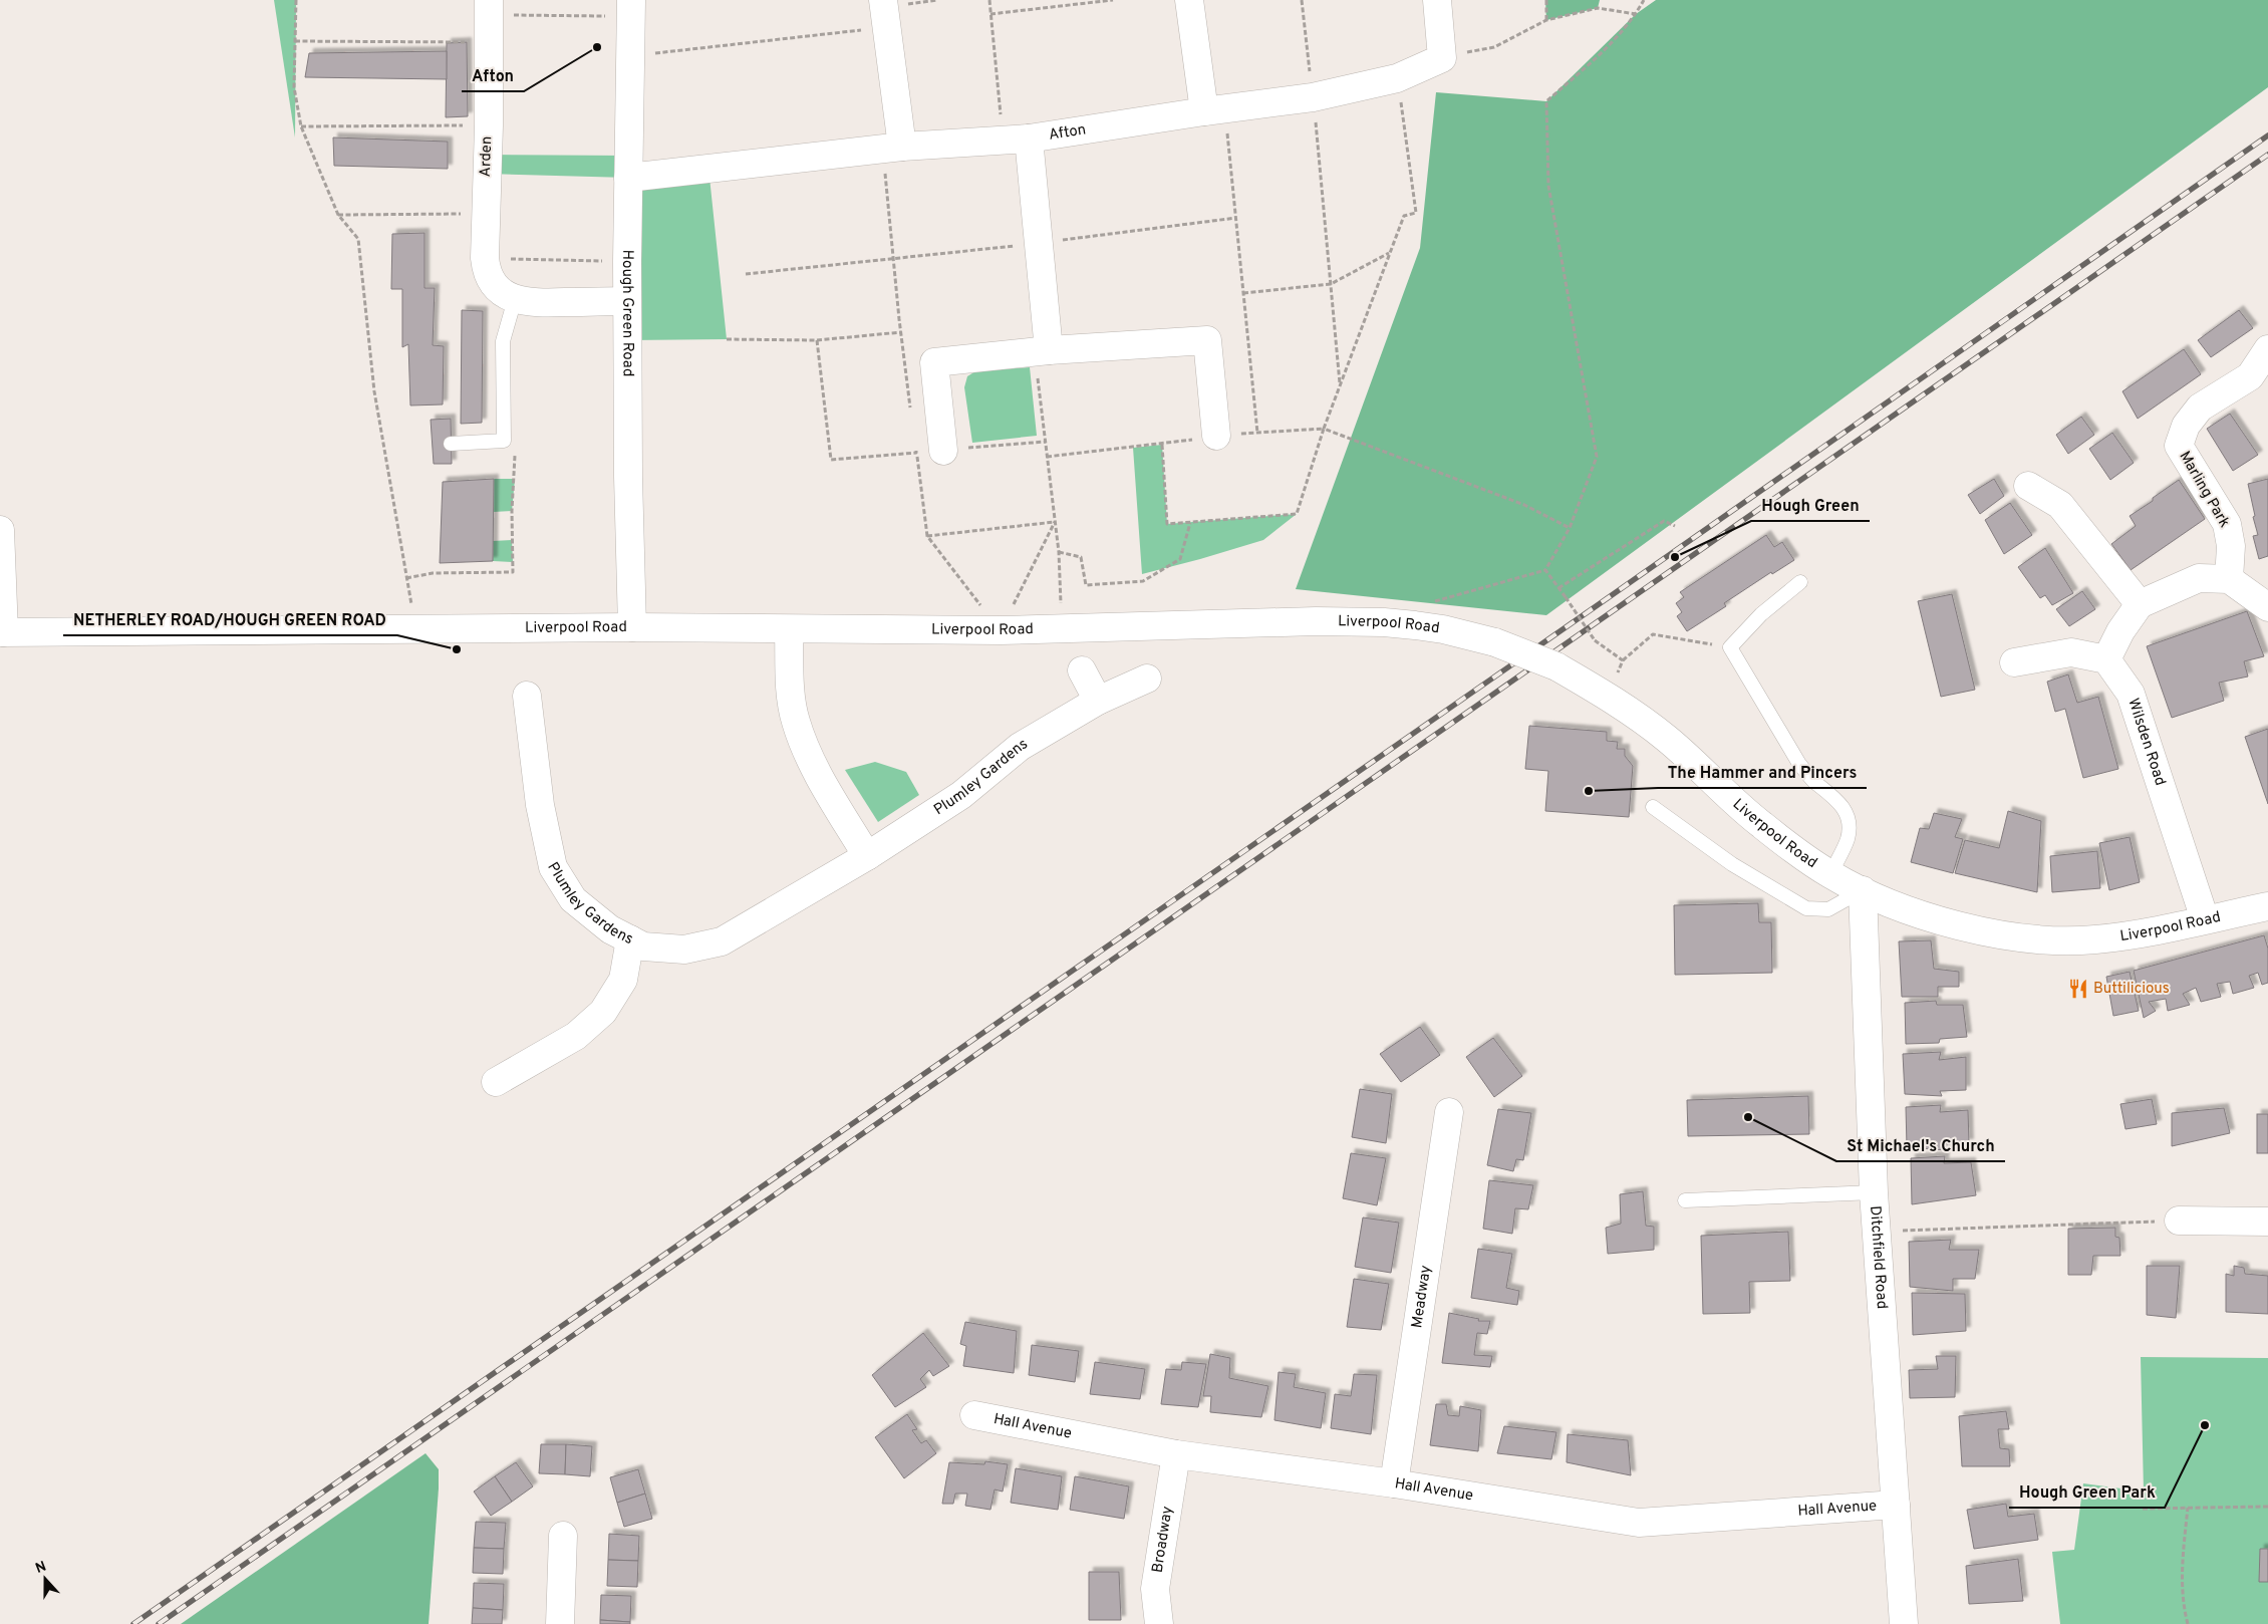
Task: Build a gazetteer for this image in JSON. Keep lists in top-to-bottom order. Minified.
{"streets":{"street":["Afton","Arden","Hough Green Road","Marling Park","Liverpool Road","Wilsden Road","Plumley Gardens","Ditchfield Road","Meadway","Hall Avenue","Broadway"]},"crossings":[["Afton","Hough Green Road"],["Arden","Hough Green Road"],["Hough Green Road","Liverpool Road"],["Liverpool Road","Wilsden Road"],["Liverpool Road","Ditchfield Road"],["Ditchfield Road","Hall Avenue"],["Meadway","Hall Avenue"],["Hall Avenue","Broadway"]],"places":{"other":["Afton","Hough Green","NETHERLEY ROAD/HOUGH GREEN ROAD","The Hammer and Pincers","St Michael's Church","Hough Green Park"],"restaurant":["Buttilicious"]},"north":"top"}
